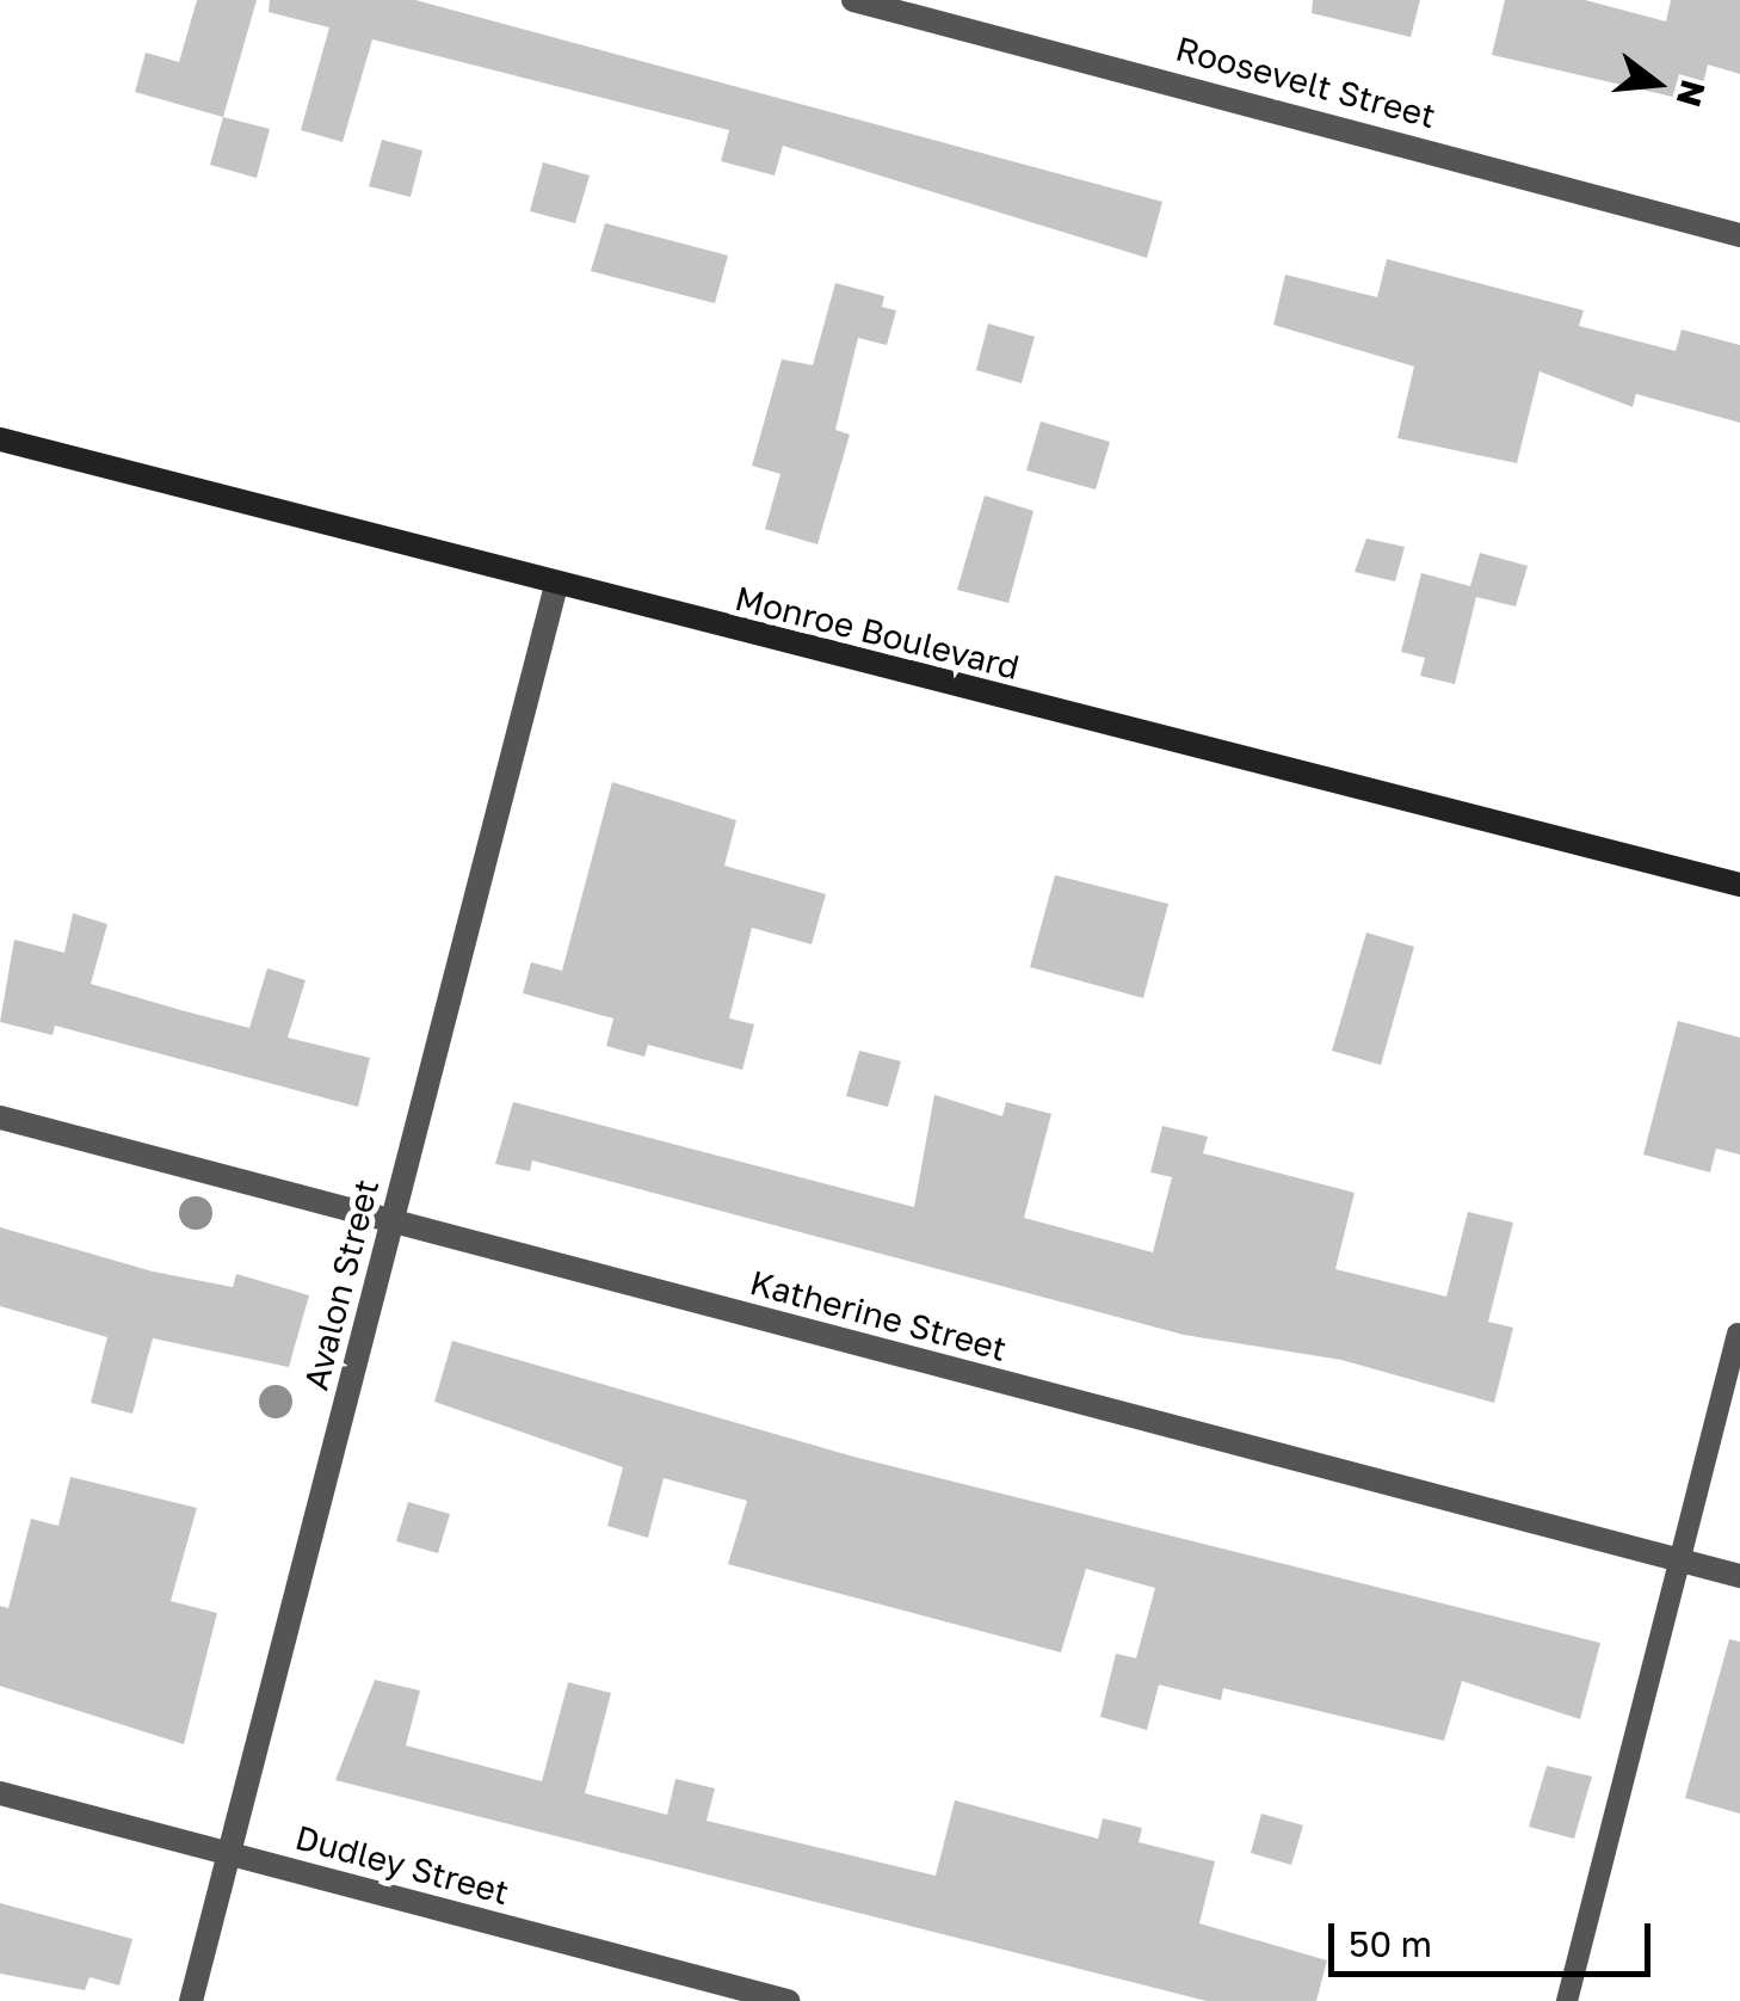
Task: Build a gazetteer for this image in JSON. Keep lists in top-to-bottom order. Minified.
{"streets":{"street":["Roosevelt Street","Monroe Boulevard","Avalon Street","Katherine Street","Dudley Street"]},"crossings":[["Monroe Boulevard","Avalon Street"],["Avalon Street","Katherine Street"],["Avalon Street","Dudley Street"]],"scale_bar":"50 m","north":"right"}
